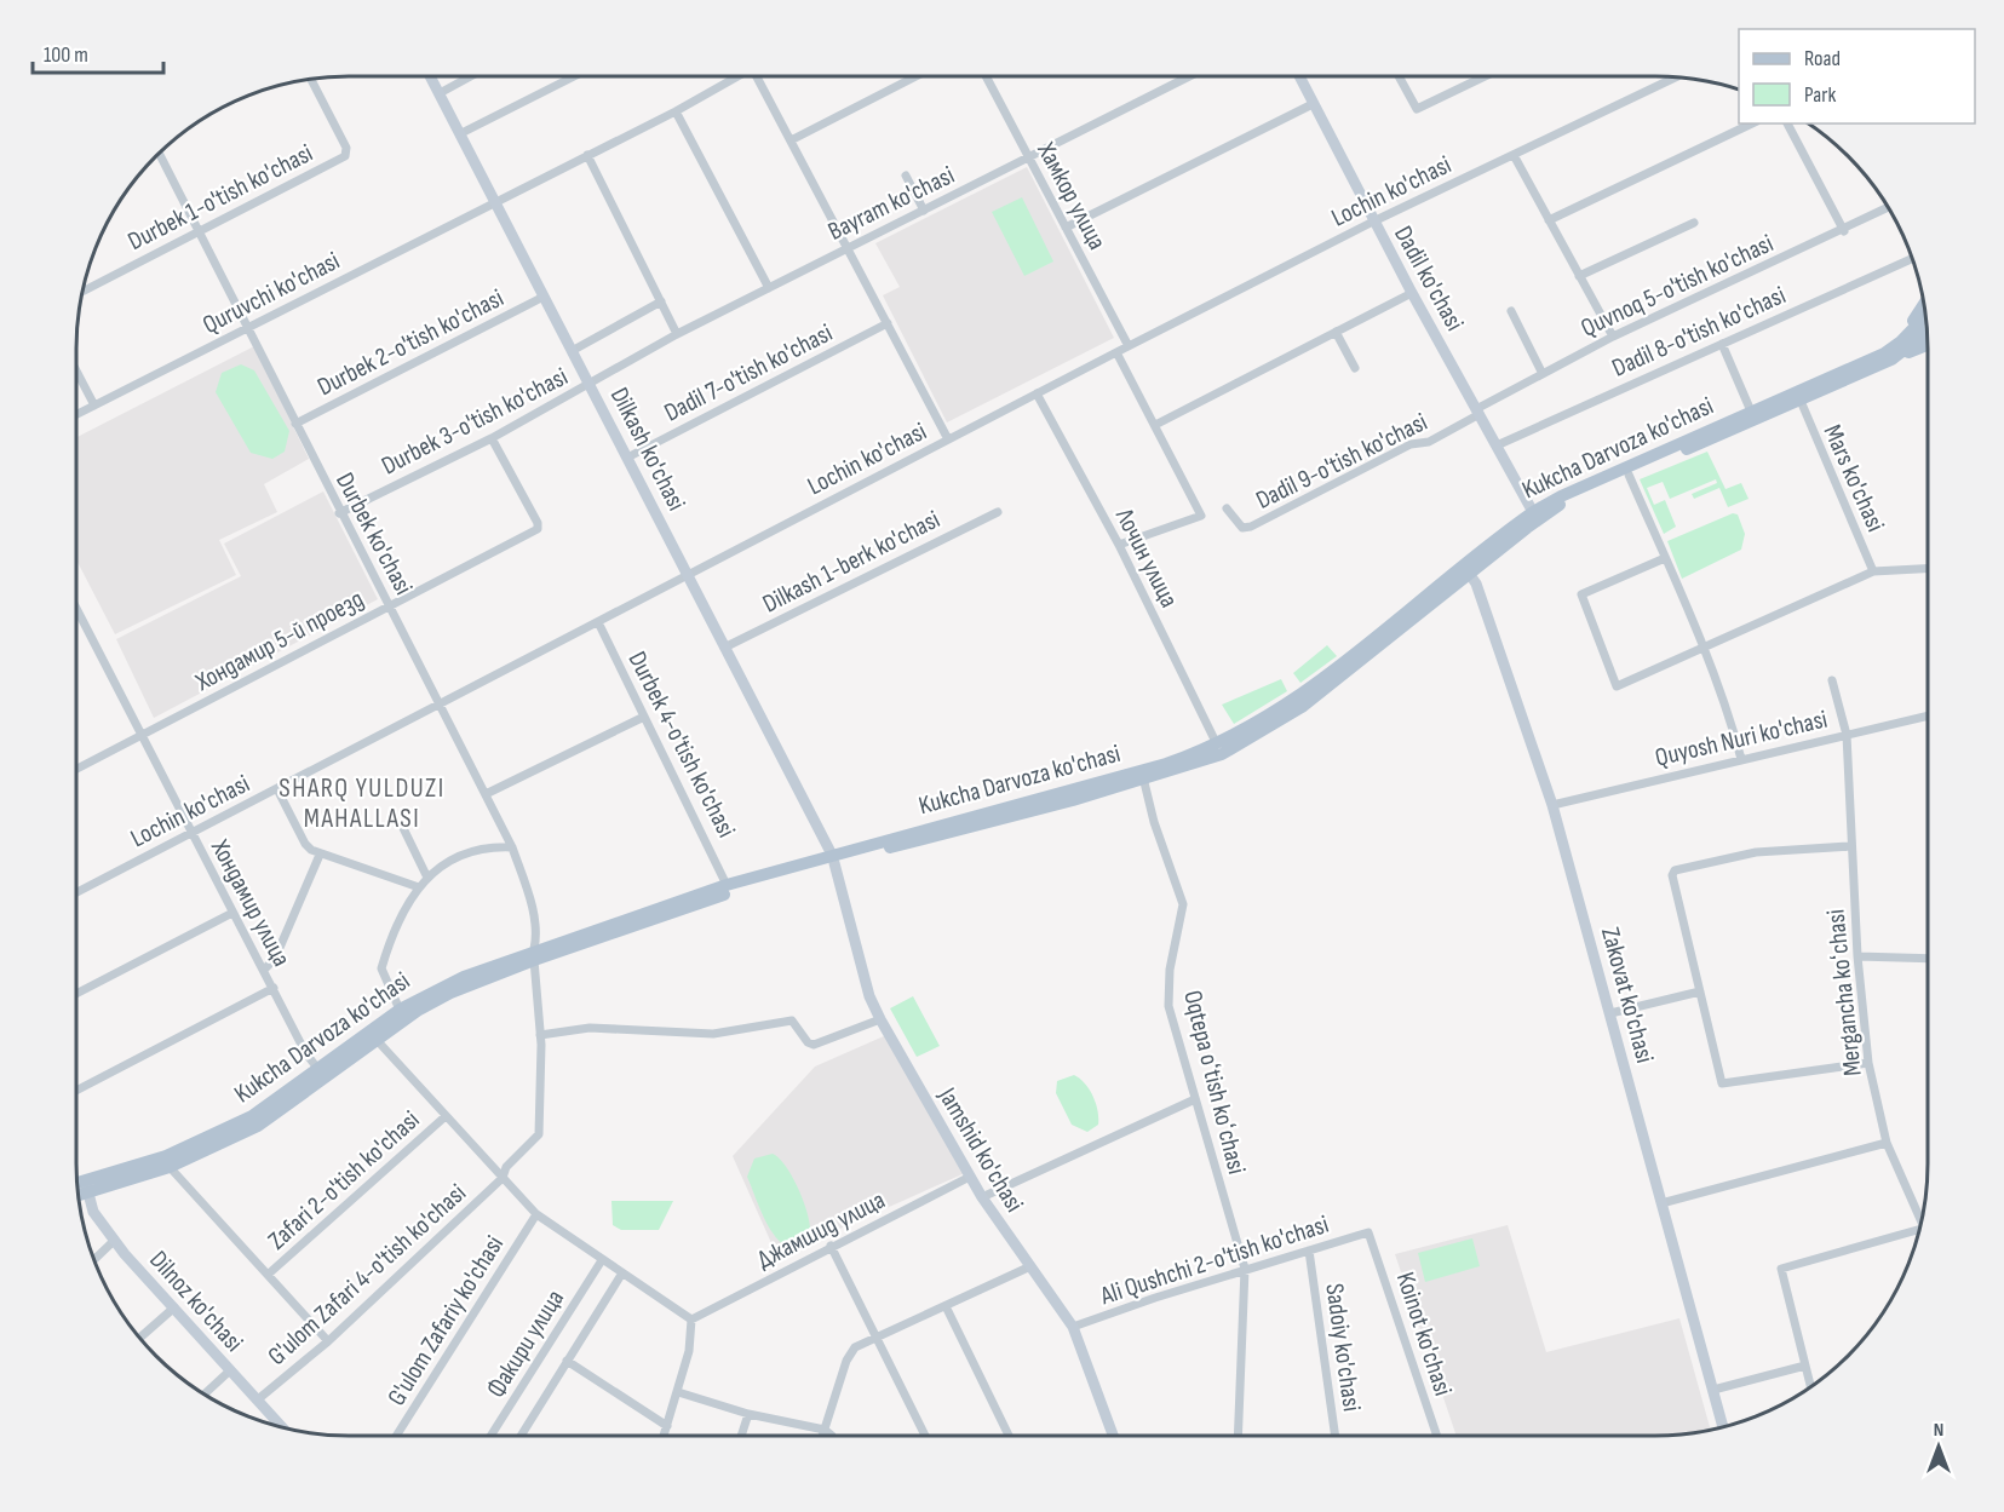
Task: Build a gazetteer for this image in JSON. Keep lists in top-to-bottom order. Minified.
{"streets":{"main road":["Kukcha Darvoza ko'chasi"],"street":["Lochin ko'chasi","Хамкор улица","Durbek 1-o'tish ko'chasi","Bayram ko'chasi","Dadil ko'chasi","Quvnoq 5-o'tish ko'chasi","Quruvchi ko'chasi","Dadil 8-o'tish ko'chasi","Durbek 2-o'tish ko'chasi","Dadil 7-o'tish ko'chasi","Durbek 3-o'tish ko'chasi","Dilkash ko'chasi","Dadil 9-o'tish ko'chasi","Mars ko'chasi","Durbek ko'chasi","Лочин улица","Dilkash 1-berk ko'chasi","Хондамир 5-й проезд","Quyosh Nuri ko'chasi","Durbek 4-o'tish ko'chasi","Хондамир улица","Mergancha koʻchasi","Zakovat ko'chasi","Oqtepa oʻtish koʻchasi","Jamshid ko'chasi","Zafari 2-o'tish ko'chasi","Джамшид улица","Ali Qushchi 2-o'tish ko'chasi","G'ulom Zafari 4-o'tish ko'chasi","Dilnoz ko'chasi","G'ulom Zafariy ko'chasi","Koinot ko'chasi","Факири улица","Sadoiy ko'chasi"]},"crossings":[["Lochin ko'chasi","Хамкор улица"],["Lochin ko'chasi","Dadil ko'chasi"],["Lochin ko'chasi","Dilkash ko'chasi"],["Lochin ko'chasi","Durbek ko'chasi"],["Lochin ko'chasi","Лочин улица"],["Lochin ko'chasi","Durbek 4-o'tish ko'chasi"],["Lochin ko'chasi","Хондамир улица"],["Хамкор улица","Bayram ko'chasi"],["Durbek 1-o'tish ko'chasi","Durbek ko'chasi"],["Bayram ko'chasi","Durbek 3-o'tish ko'chasi"],["Bayram ko'chasi","Dilkash ko'chasi"],["Dadil ko'chasi","Quvnoq 5-o'tish ko'chasi"],["Dadil ko'chasi","Dadil 8-o'tish ko'chasi"],["Dadil ko'chasi","Kukcha Darvoza ko'chasi"],["Dadil ko'chasi","Dadil 9-o'tish ko'chasi"],["Quvnoq 5-o'tish ko'chasi","Dadil 9-o'tish ko'chasi"],["Quruvchi ko'chasi","Dilkash ko'chasi"],["Quruvchi ko'chasi","Durbek ko'chasi"],["Durbek 2-o'tish ko'chasi","Dilkash ko'chasi"],["Durbek 2-o'tish ko'chasi","Durbek ko'chasi"],["Dadil 7-o'tish ko'chasi","Dilkash ko'chasi"],["Durbek 3-o'tish ko'chasi","Dilkash ko'chasi"],["Durbek 3-o'tish ko'chasi","Durbek ko'chasi"],["Durbek 3-o'tish ko'chasi","Хондамир 5-й проезд"],["Kukcha Darvoza ko'chasi","Dilkash ko'chasi"],["Kukcha Darvoza ko'chasi","Mars ko'chasi"],["Kukcha Darvoza ko'chasi","Durbek ko'chasi"],["Kukcha Darvoza ko'chasi","Лочин улица"],["Kukcha Darvoza ko'chasi","Durbek 4-o'tish ko'chasi"],["Kukcha Darvoza ko'chasi","Хондамир улица"],["Kukcha Darvoza ko'chasi","Zakovat ko'chasi"],["Kukcha Darvoza ko'chasi","Oqtepa oʻtish koʻchasi"],["Kukcha Darvoza ko'chasi","Jamshid ko'chasi"],["Kukcha Darvoza ko'chasi","Dilnoz ko'chasi"],["Dilkash ko'chasi","Dilkash 1-berk ko'chasi"],["Dilkash ko'chasi","Jamshid ko'chasi"],["Durbek ko'chasi","Хондамир 5-й проезд"],["Durbek ko'chasi","G'ulom Zafari 4-o'tish ko'chasi"],["Хондамир 5-й проезд","Хондамир улица"],["Quyosh Nuri ko'chasi","Mergancha koʻchasi"],["Quyosh Nuri ko'chasi","Zakovat ko'chasi"],["Oqtepa oʻtish koʻchasi","Ali Qushchi 2-o'tish ko'chasi"],["Jamshid ko'chasi","Джамшид улица"],["Jamshid ko'chasi","Ali Qushchi 2-o'tish ko'chasi"],["Ali Qushchi 2-o'tish ko'chasi","Koinot ko'chasi"],["Ali Qushchi 2-o'tish ko'chasi","Sadoiy ko'chasi"],["G'ulom Zafari 4-o'tish ko'chasi","Dilnoz ko'chasi"]],"districts":["SHARQ YULDUZI MAHALLASI"],"legend":["Road","Park"],"scale_bar":"100 m","north":"top"}
